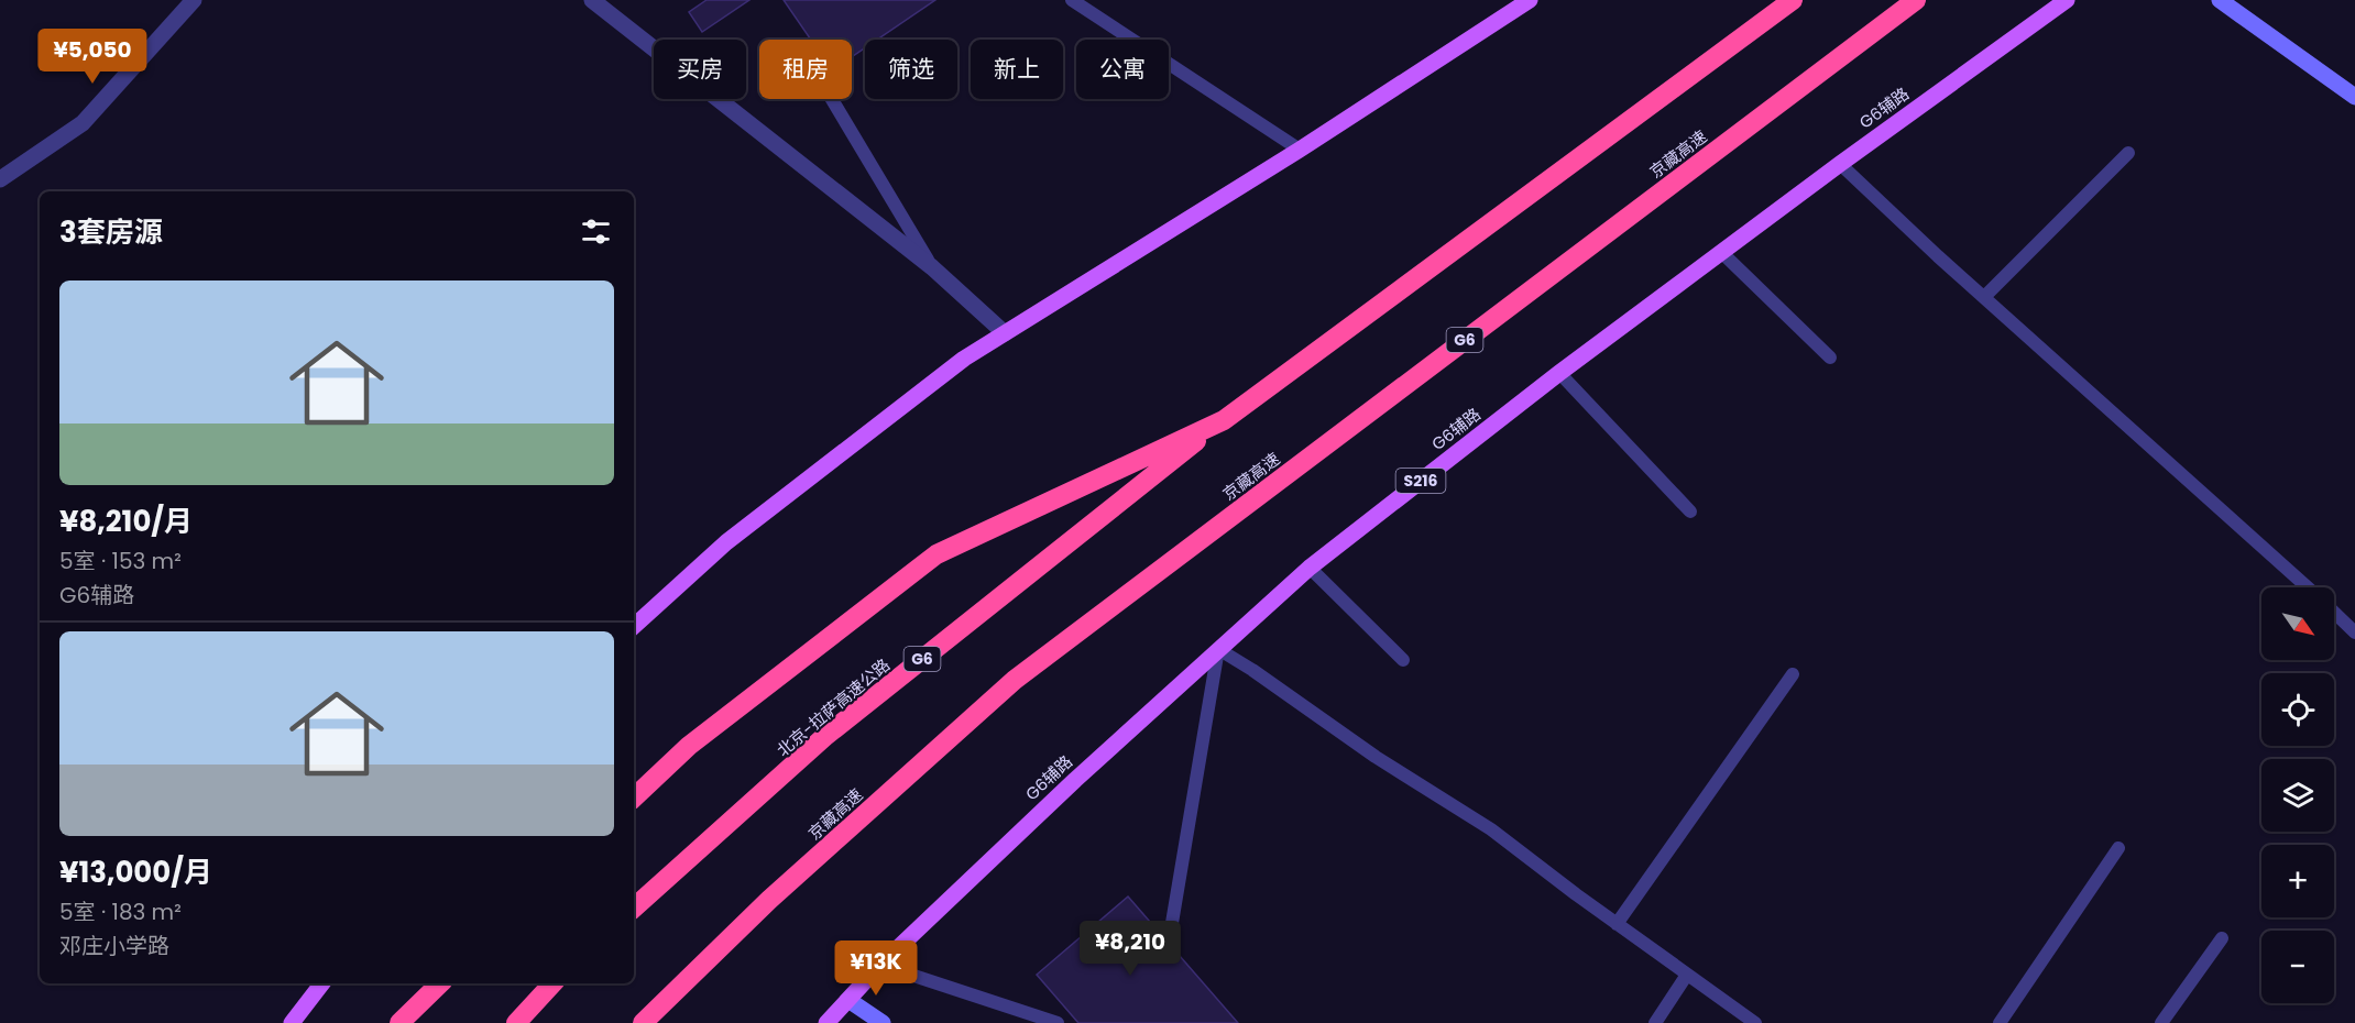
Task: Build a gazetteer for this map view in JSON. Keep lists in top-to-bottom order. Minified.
{"streets":{"highway":["京藏高速","G6","北京-拉萨高速公路"],"main road":["G6辅路","S216"]},"north":"bottom right","page":{"price":["¥5,050","¥8,210","¥13K"],"chip":["买房","租房","筛选","新上","公寓"],"heading":"3套房源","list":[{"name":"¥8,210/月","note":"5室 · 153 m² · G6辅路"},{"name":"¥13,000/月","note":"5室 · 183 m² · 邓庄小学路"}],"map_buttons":["+","−"]}}
